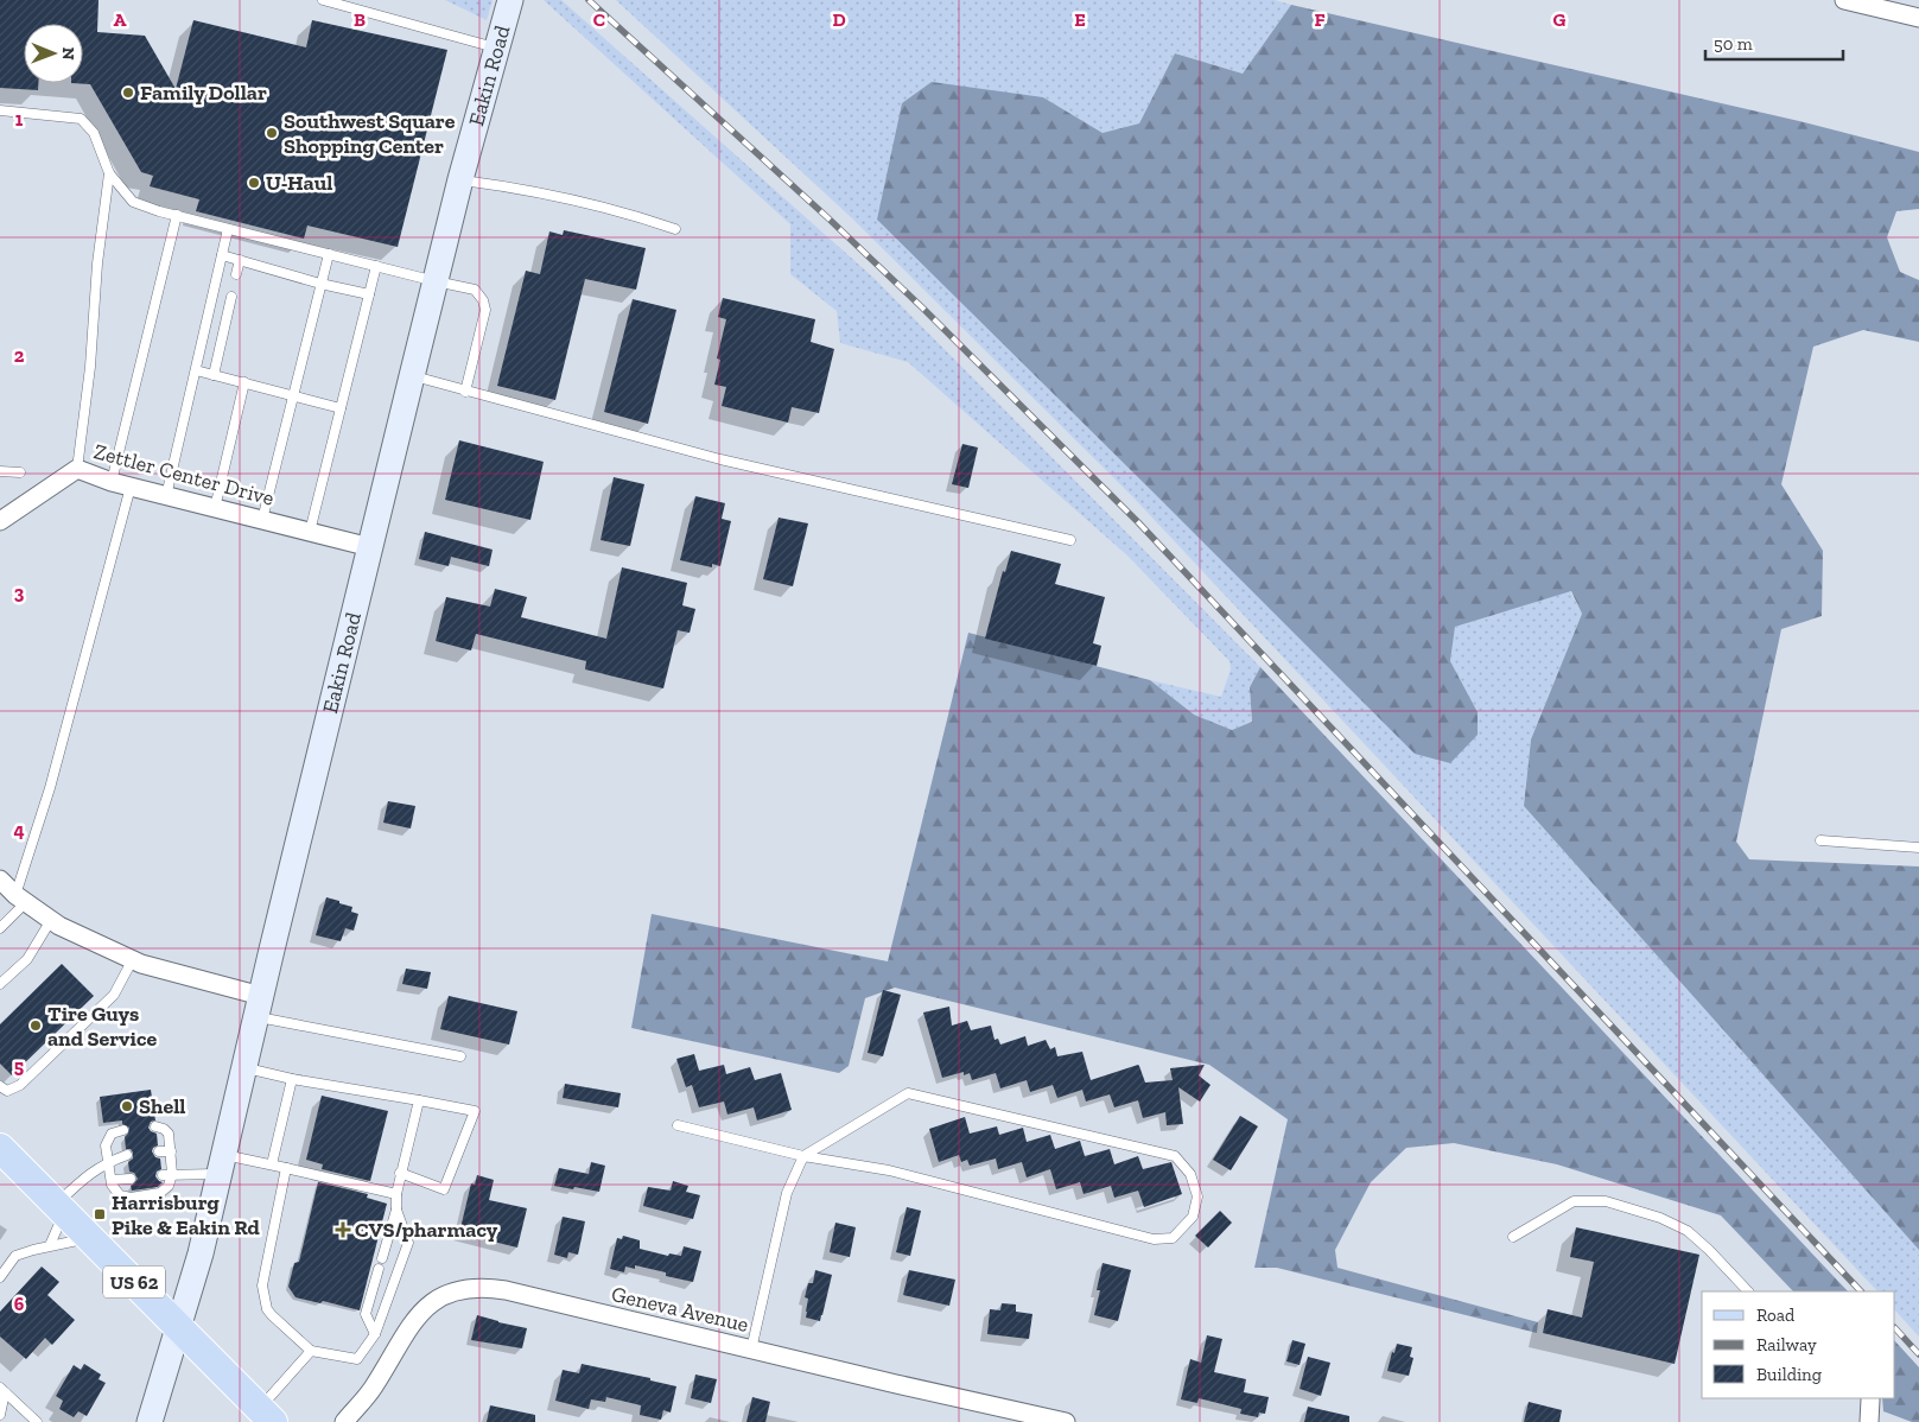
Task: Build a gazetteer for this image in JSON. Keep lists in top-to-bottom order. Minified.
{"streets":{"main road":["US 62"],"street":["Eakin Road","Zettler Center Drive","Geneva Avenue"]},"crossings":[["Eakin Road","Zettler Center Drive"],["Eakin Road","US 62"]],"places":{"other":["Family Dollar","Southwest Square Shopping Center","U-Haul","Tire Guys and Service","Shell"],"transit":["Harrisburg Pike & Eakin Rd"],"health":["CVS/pharmacy"]},"legend":["Road","Railway","Building"],"scale_bar":"50 m","north":"right","grid":{"columns":["A","B","C","D","E","F","G"],"rows":["1","2","3","4","5","6"]}}
